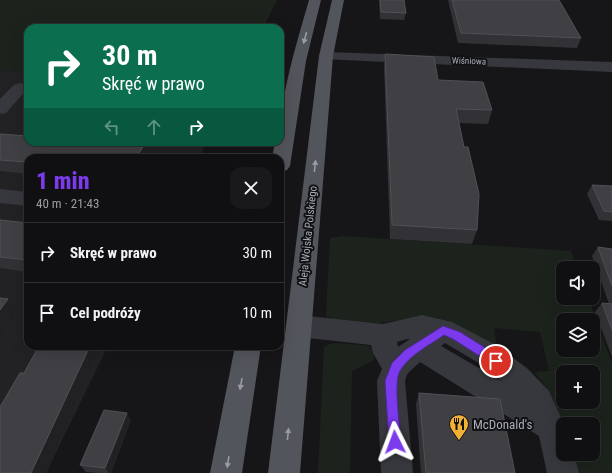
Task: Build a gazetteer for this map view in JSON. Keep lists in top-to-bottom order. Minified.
{"streets":{"main road":["Aleja Wojska Polskiego"],"lane":["Wiśniowa"]},"crossings":[["Wiśniowa","Aleja Wojska Polskiego"]],"places":{"restaurant":["McDonald's"]},"page":{"turn":["30 m","Skręć w prawo"],"heading":["1 min","40 m · 21:43"],"list":[{"name":"Skręć w prawo","value":"30 m"},{"name":"Cel podróży","value":"10 m"}],"map_buttons":["+","−"]}}
